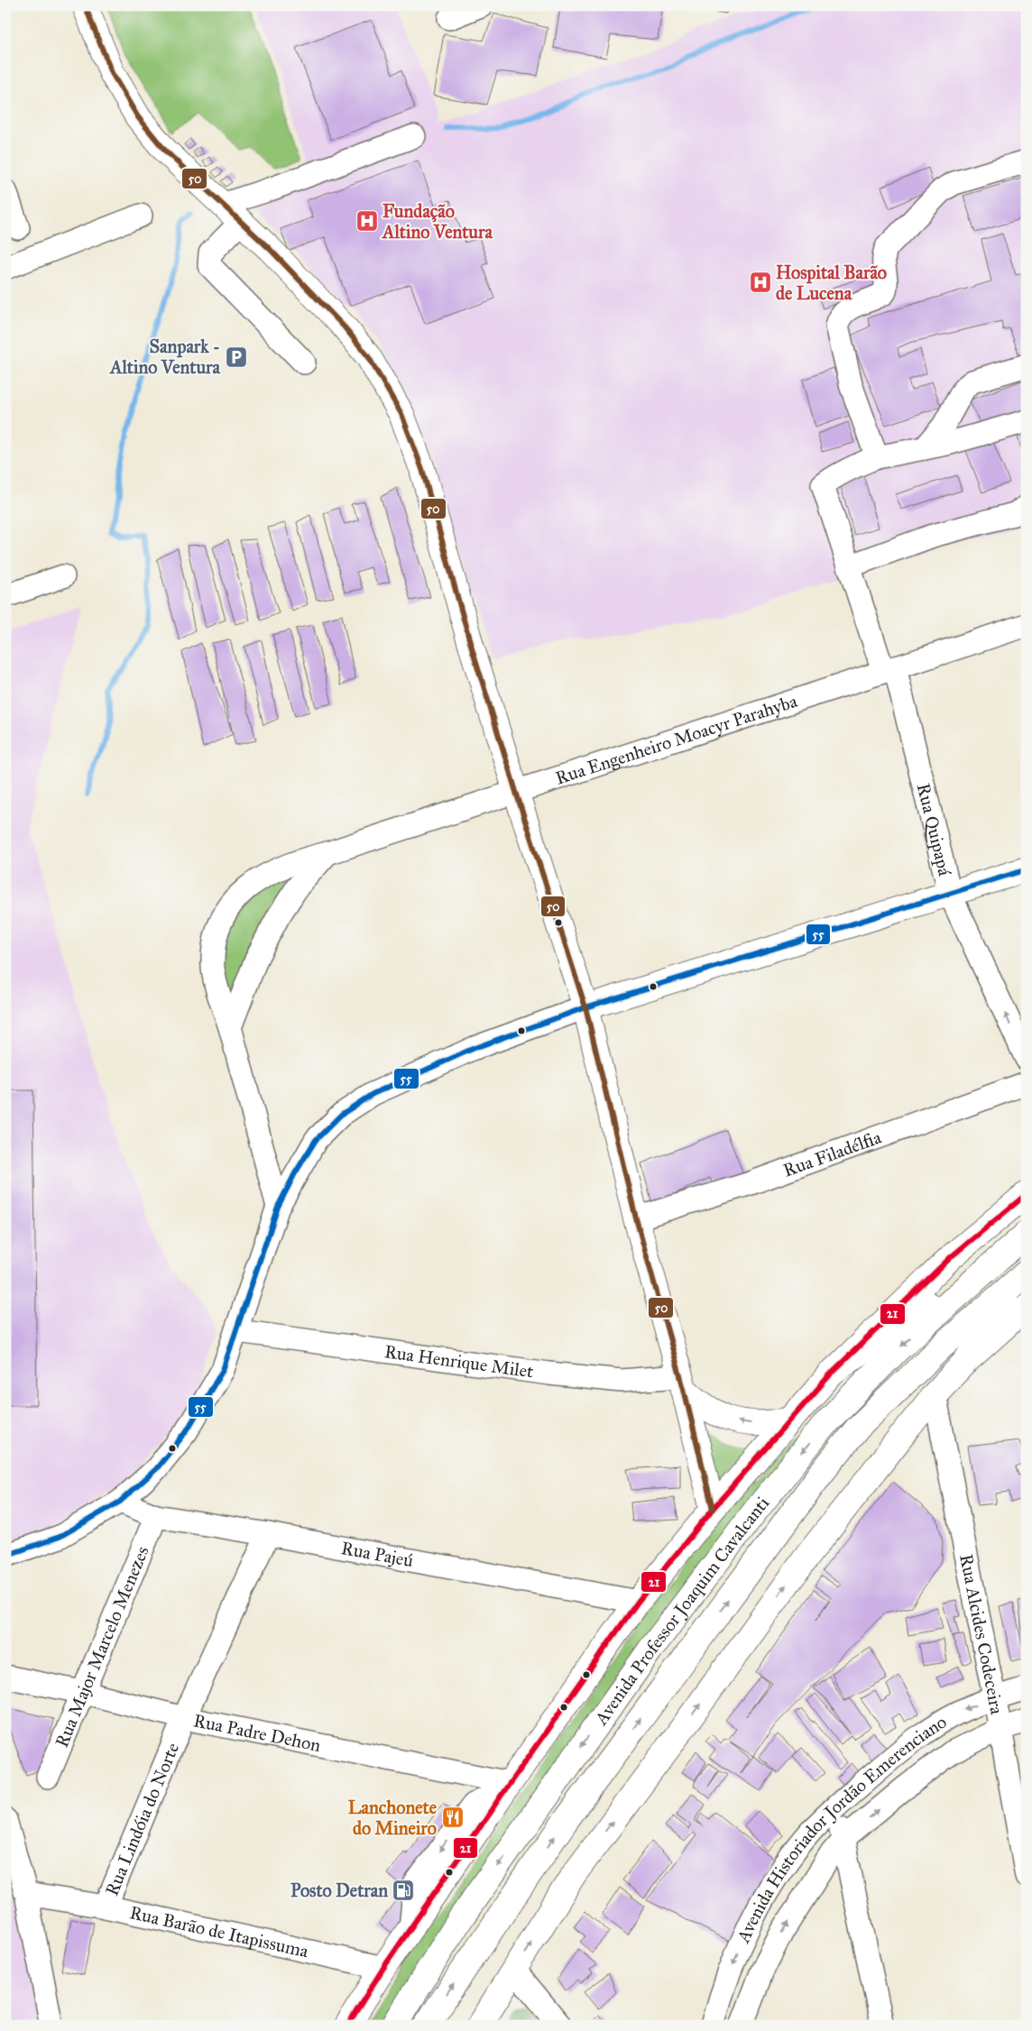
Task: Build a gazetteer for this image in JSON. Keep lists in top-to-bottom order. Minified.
{"streets":{"main road":["Avenida Professor Joaquim Cavalcanti"],"street":["Rua Engenheiro Moacyr Parahyba","Rua Quipapá","Rua Filadélfia","Rua Henrique Milet","Rua Pajeú","Rua Alcides Codeceira","Rua Major Marcelo Menezes","Rua Padre Dehon","Rua Lindóia do Norte","Avenida Historiador Jordão Emerenciano","Rua Barão de Itapissuma"]},"crossings":[["Rua Engenheiro Moacyr Parahyba","Rua Quipapá"],["Rua Pajeú","Avenida Professor Joaquim Cavalcanti"],["Rua Pajeú","Rua Major Marcelo Menezes"],["Rua Pajeú","Rua Lindóia do Norte"],["Avenida Professor Joaquim Cavalcanti","Rua Padre Dehon"],["Avenida Professor Joaquim Cavalcanti","Rua Barão de Itapissuma"],["Rua Alcides Codeceira","Avenida Historiador Jordão Emerenciano"],["Rua Major Marcelo Menezes","Rua Padre Dehon"],["Rua Padre Dehon","Rua Lindóia do Norte"],["Rua Lindóia do Norte","Rua Barão de Itapissuma"]],"places":{"hospital":["Fundação Altino Ventura","Hospital Barão de Lucena"],"parking":["Sanpark - Altino Ventura"],"restaurant":["Lanchonete do Mineiro"],"fuel station":["Posto Detran"]},"lines":["transit line 50","transit line 55","transit line 21"]}
